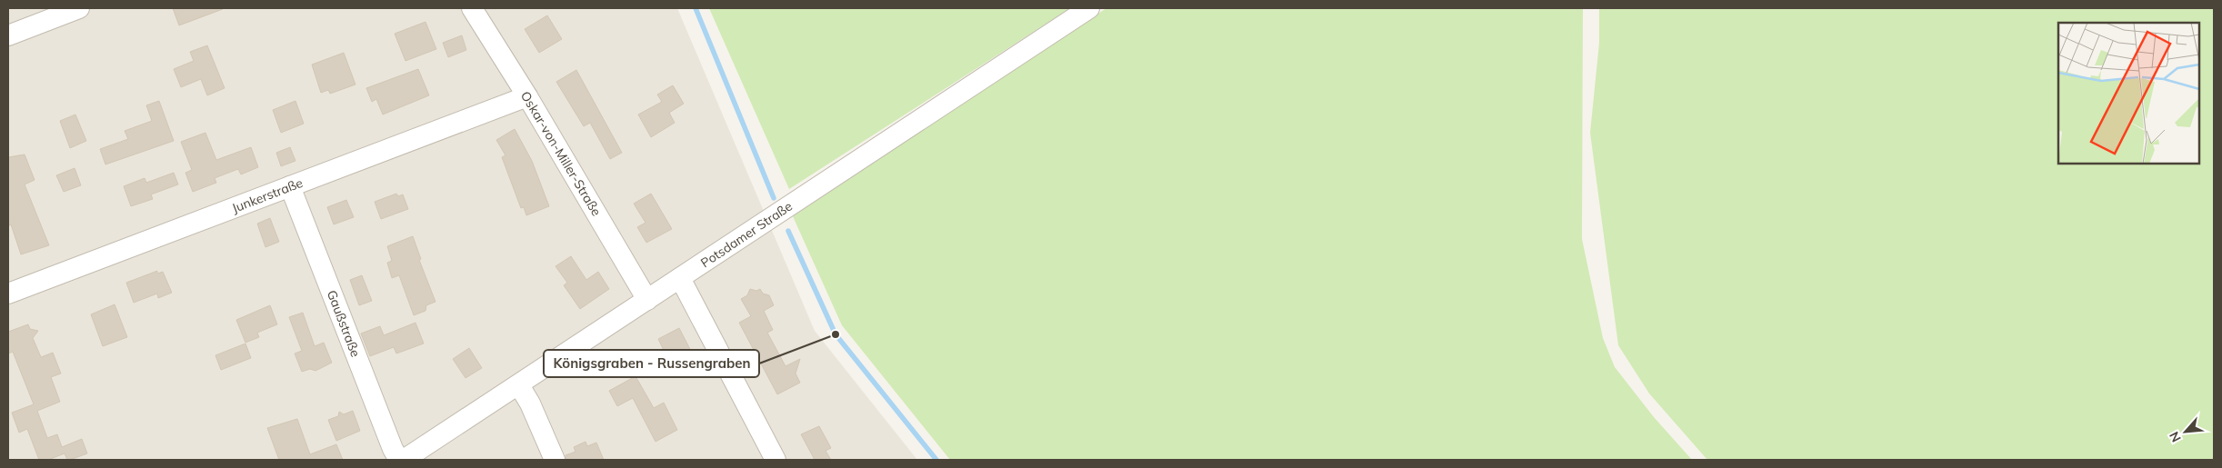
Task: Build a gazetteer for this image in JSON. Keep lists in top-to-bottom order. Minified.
{"streets":{"street":["Oskar-von-Miller-Straße","Junkerstraße","Potsdamer Straße","Gaußstraße"]},"crossings":[["Oskar-von-Miller-Straße","Junkerstraße"],["Oskar-von-Miller-Straße","Potsdamer Straße"],["Junkerstraße","Gaußstraße"]],"places":["Königsgraben - Russengraben"],"north":"bottom left"}
